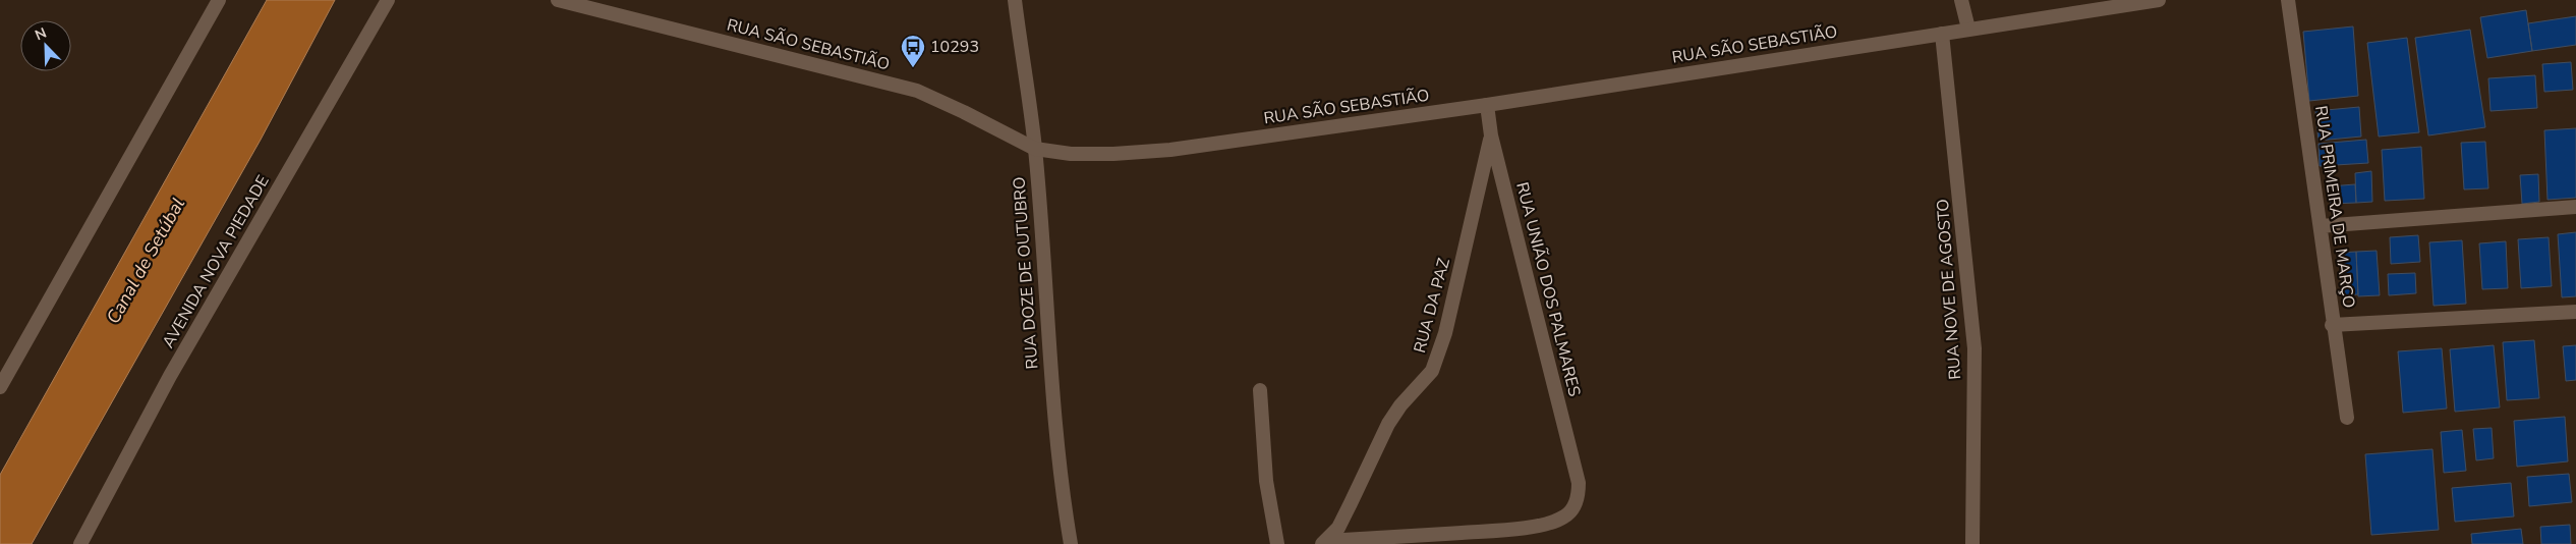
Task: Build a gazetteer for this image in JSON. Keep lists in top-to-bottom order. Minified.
{"streets":{"street":["RUA SÃO SEBASTIÃO","RUA PRIMEIRA DE MARÇO","AVENIDA NOVA PIEDADE","RUA DOZE DE OUTUBRO","RUA UNIÃO DOS PALMARES","RUA NOVE DE AGOSTO","RUA DA PAZ"]},"crossings":[["RUA SÃO SEBASTIÃO","RUA DOZE DE OUTUBRO"],["RUA SÃO SEBASTIÃO","RUA UNIÃO DOS PALMARES"],["RUA SÃO SEBASTIÃO","RUA NOVE DE AGOSTO"],["RUA UNIÃO DOS PALMARES","RUA DA PAZ"]],"water":["Canal de Setúbal"],"places":{"bus stop":["10293"]},"north":"top left"}
